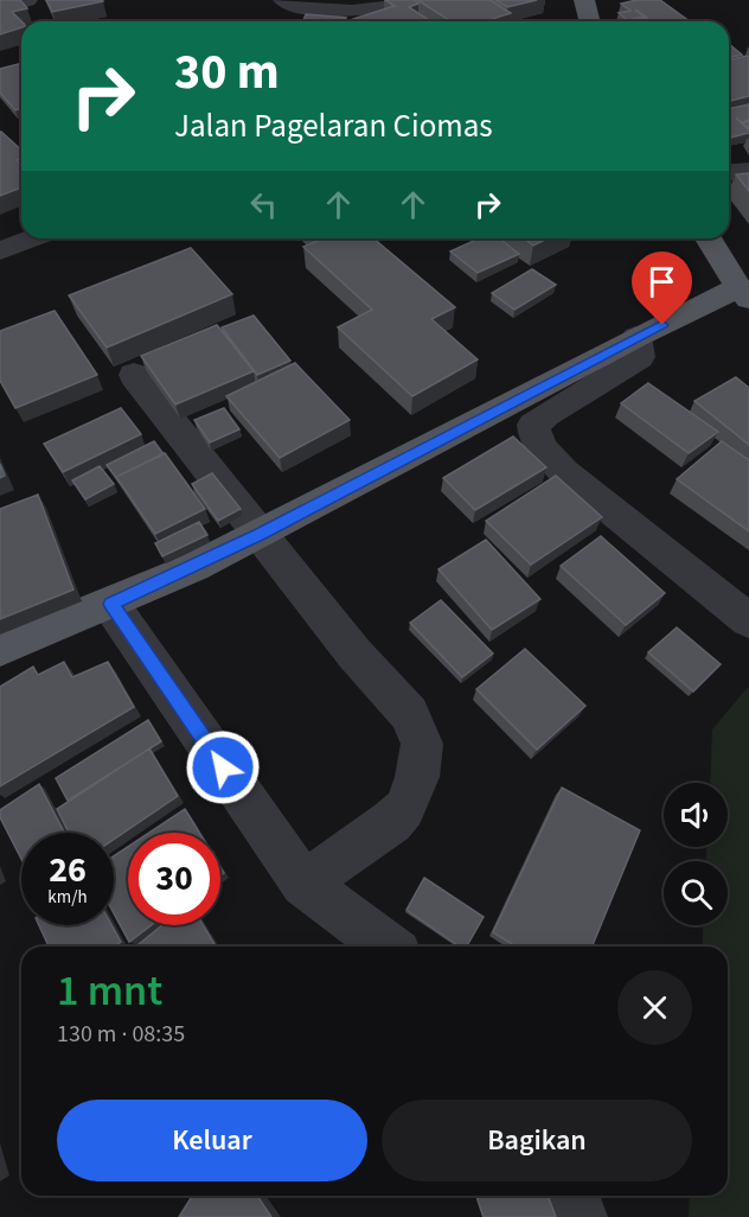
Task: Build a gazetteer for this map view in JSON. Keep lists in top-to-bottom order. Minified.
{"page":{"turn":["30 m","Jalan Pagelaran Ciomas"],"speed":"26 km/h","limit":"30","heading":["1 mnt","130 m · 08:35"],"buttons":["Keluar","Bagikan"]}}
